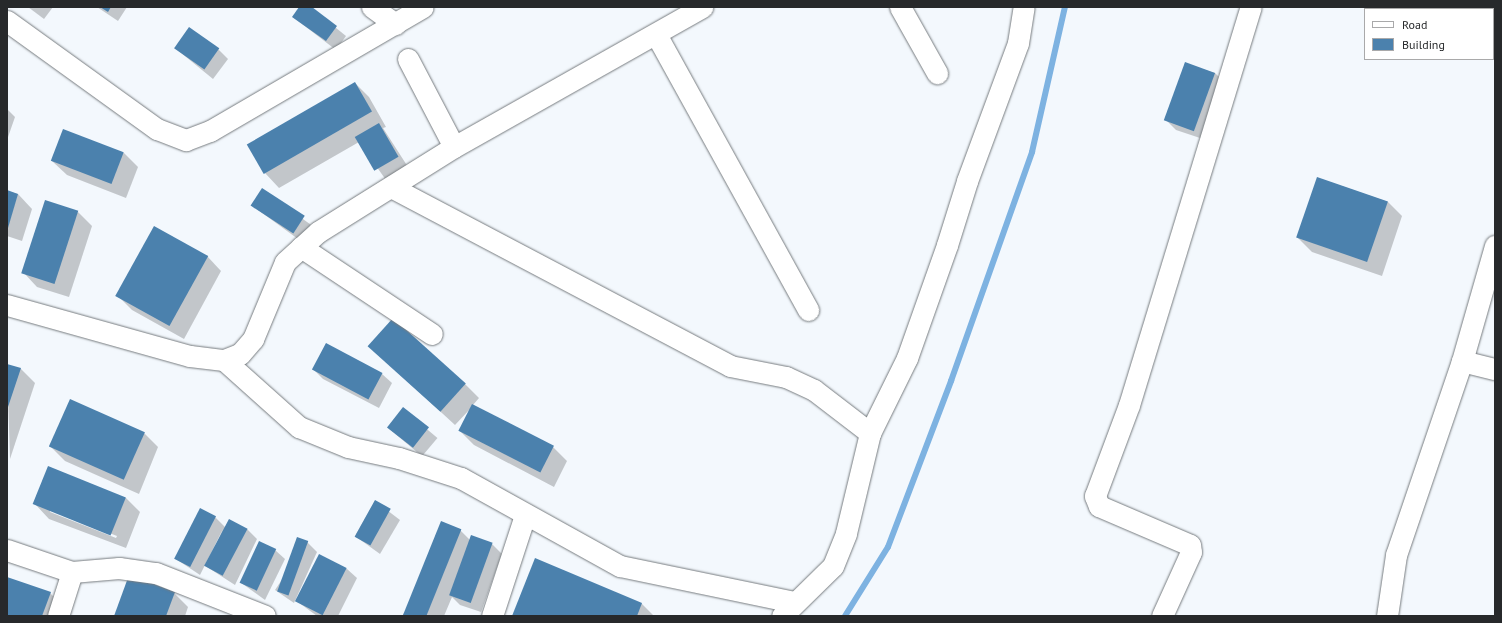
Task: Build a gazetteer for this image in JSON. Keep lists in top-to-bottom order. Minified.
{"legend":["Road","Building"]}
